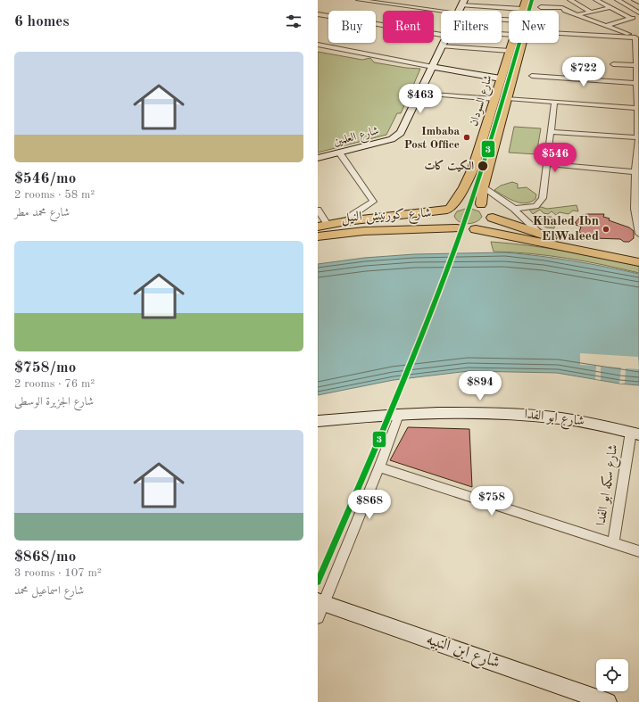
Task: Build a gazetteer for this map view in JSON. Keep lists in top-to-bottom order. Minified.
{"streets":{"main road":["شارع السودان","شارع كورنيش النيل"],"street":["شارع العلمين","شارع ابو الفدا","شارع سكه ابو الفدا","شارع ابن النبيه"]},"crossings":[["شارع السودان","شارع كورنيش النيل"],["شارع ابو الفدا","شارع سكه ابو الفدا"]],"places":["Imbaba Post Office","الکيت کات","Khaled Ibn ElWaleed"],"lines":["metro line 3"],"page":{"heading":"6 homes","chip":["Buy","Rent","Filters","New"],"list":[{"name":"$546/mo","note":"2 rooms · 58 m² · شارع محمد مطر"},{"name":"$758/mo","note":"2 rooms · 76 m² · شارع الجزيرة الوسطى"},{"name":"$868/mo","note":"3 rooms · 107 m² · شارع اسماعيل محمد"}],"price":["$722","$463","$546","$894","$758","$868"]}}
